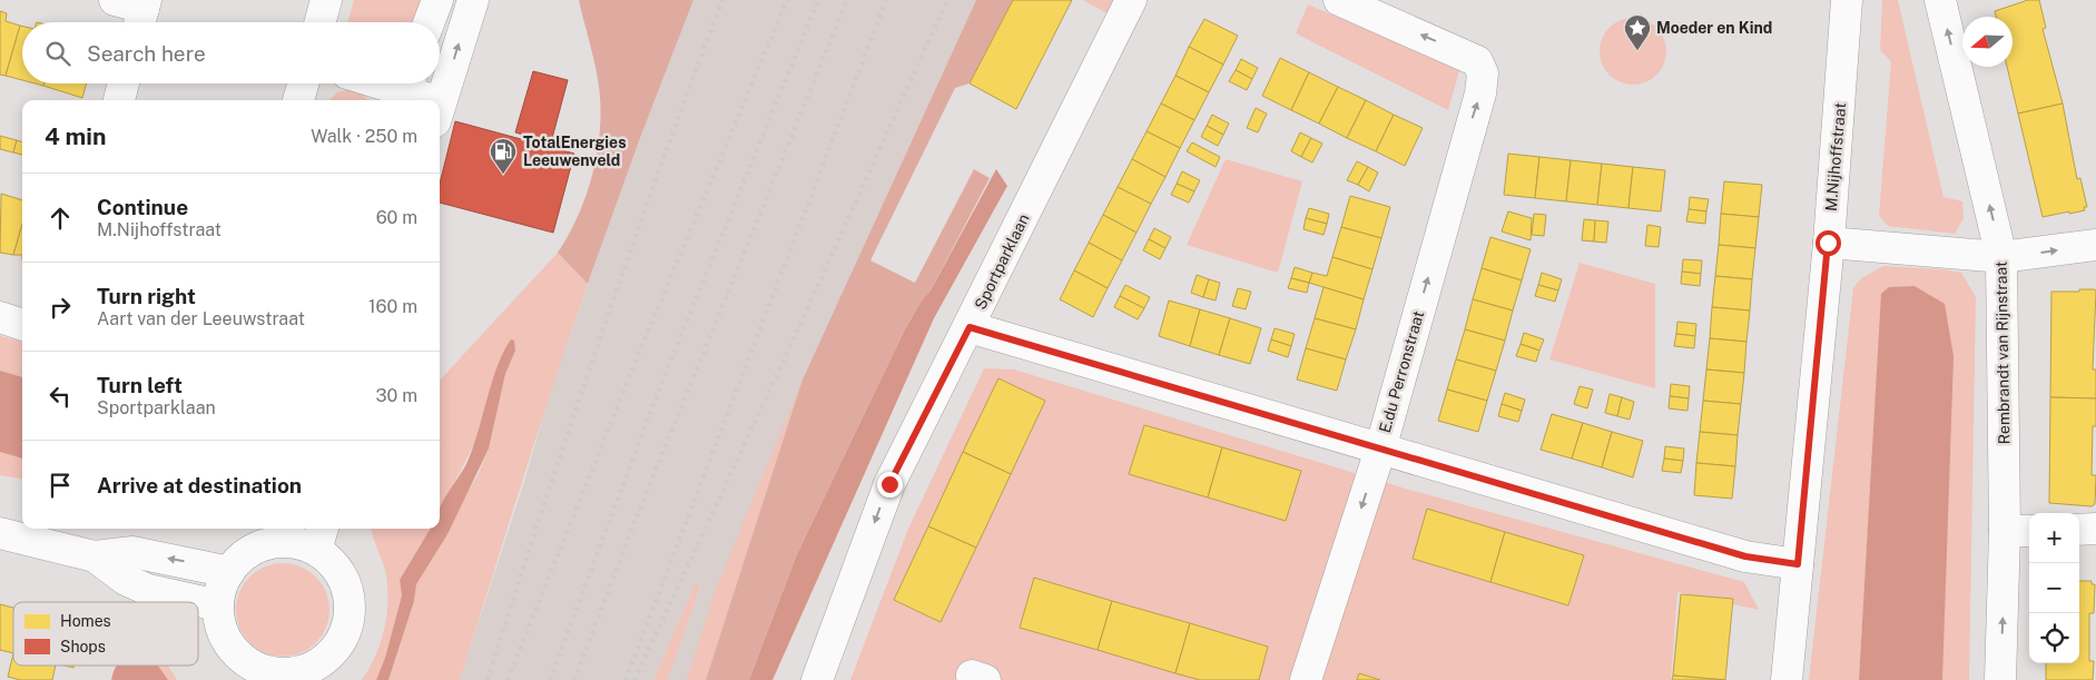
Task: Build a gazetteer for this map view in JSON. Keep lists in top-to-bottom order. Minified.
{"streets":{"street":["M.Nijhoffstraat","Sportparklaan","Rembrandt van Rijnstraat","E.du Perronstraat"]},"one_way":["Sportparklaan","Rembrandt van Rijnstraat"],"places":{"place":["Moeder en Kind"],"fuel station":["TotalEnergies Leeuwenveld"]},"legend":["Homes","Shops"],"north":"left","page":{"search":"Search here","heading":["4 min","Walk · 250 m"],"list":[["Continue","M.Nijhoffstraat","60 m"],["Turn right","Aart van der Leeuwstraat","160 m"],["Turn left","Sportparklaan","30 m"],"Arrive at destination"],"map_buttons":["+","−"]}}
